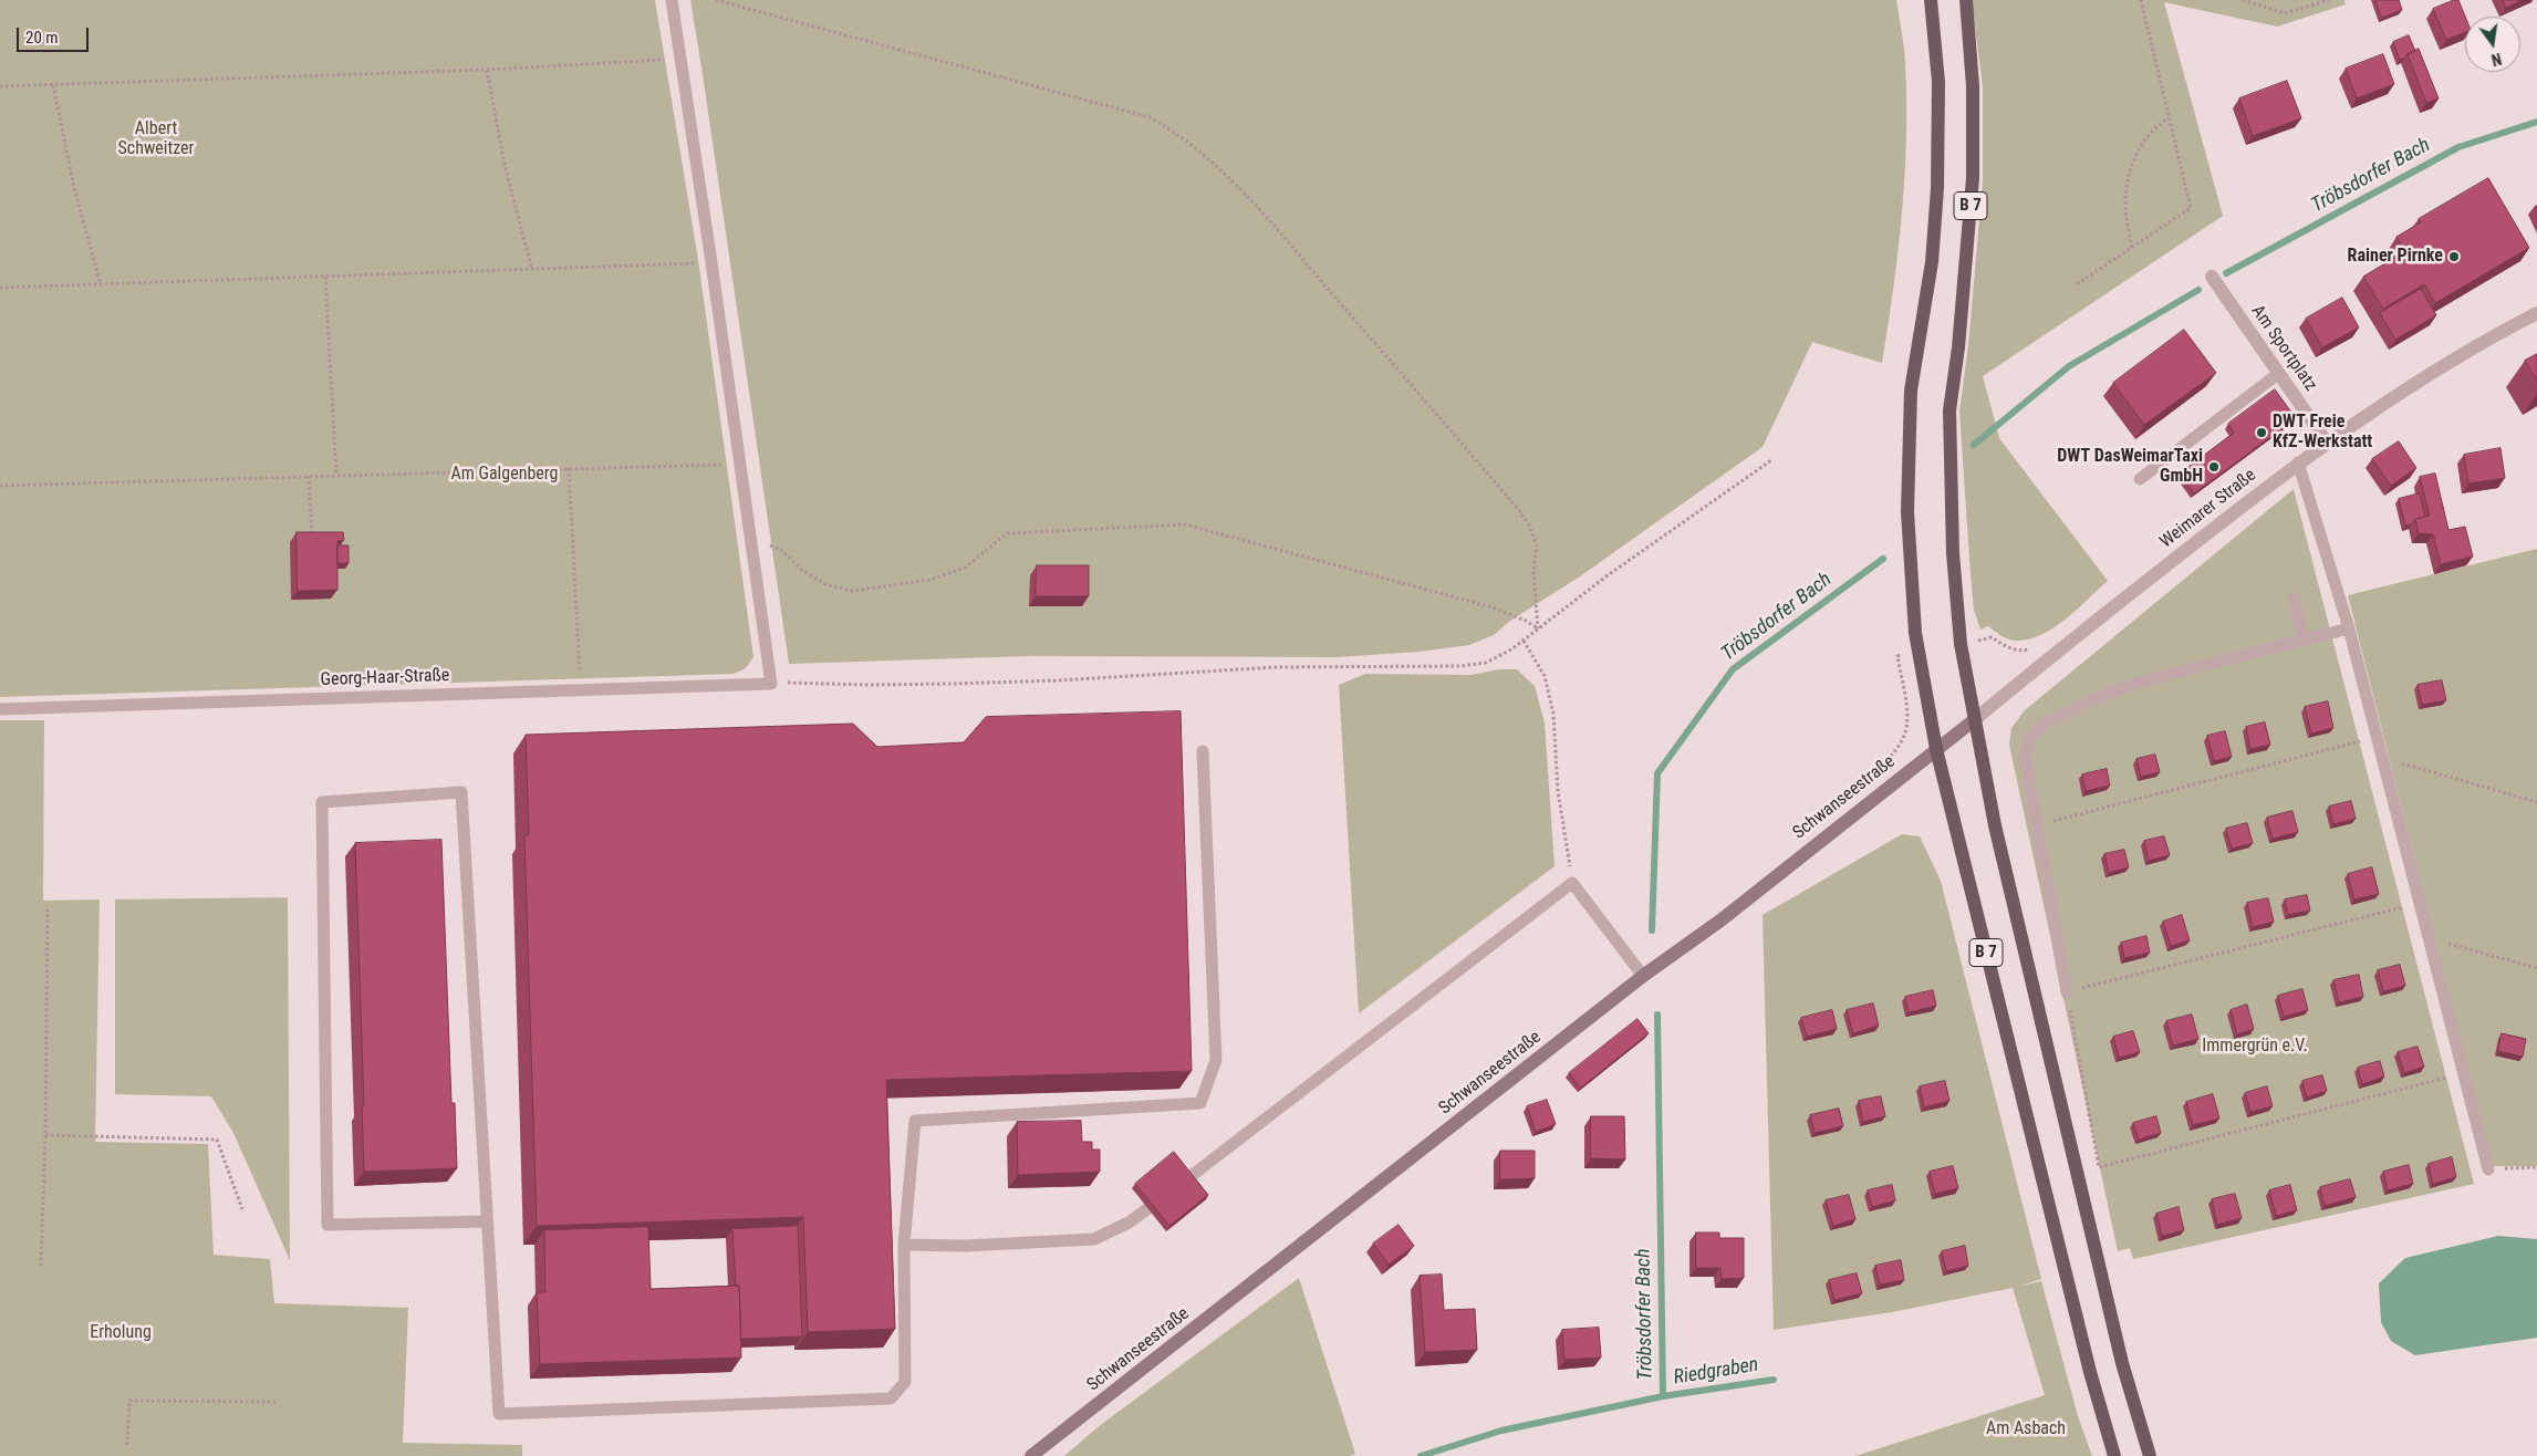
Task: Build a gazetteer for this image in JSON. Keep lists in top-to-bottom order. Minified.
{"streets":{"main road":["B 7"],"street":["Am Sportplatz","Weimarer Straße","Schwanseestraße"],"lane":["Georg-Haar-Straße"]},"crossings":[["B 7","Weimarer Straße"],["B 7","Schwanseestraße"],["Am Sportplatz","Weimarer Straße"],["Weimarer Straße","Schwanseestraße"]],"water":["Tröbsdorfer Bach","Riedgraben"],"parks":["Albert Schweitzer","Am Galgenberg","Immergrün e.V.","Erholung","Am Asbach"],"places":["Rainer Pirnke","DWT Freie KfZ-Werkstatt","DWT DasWeimarTaxi GmbH"],"scale_bar":"20 m","north":"bottom"}
